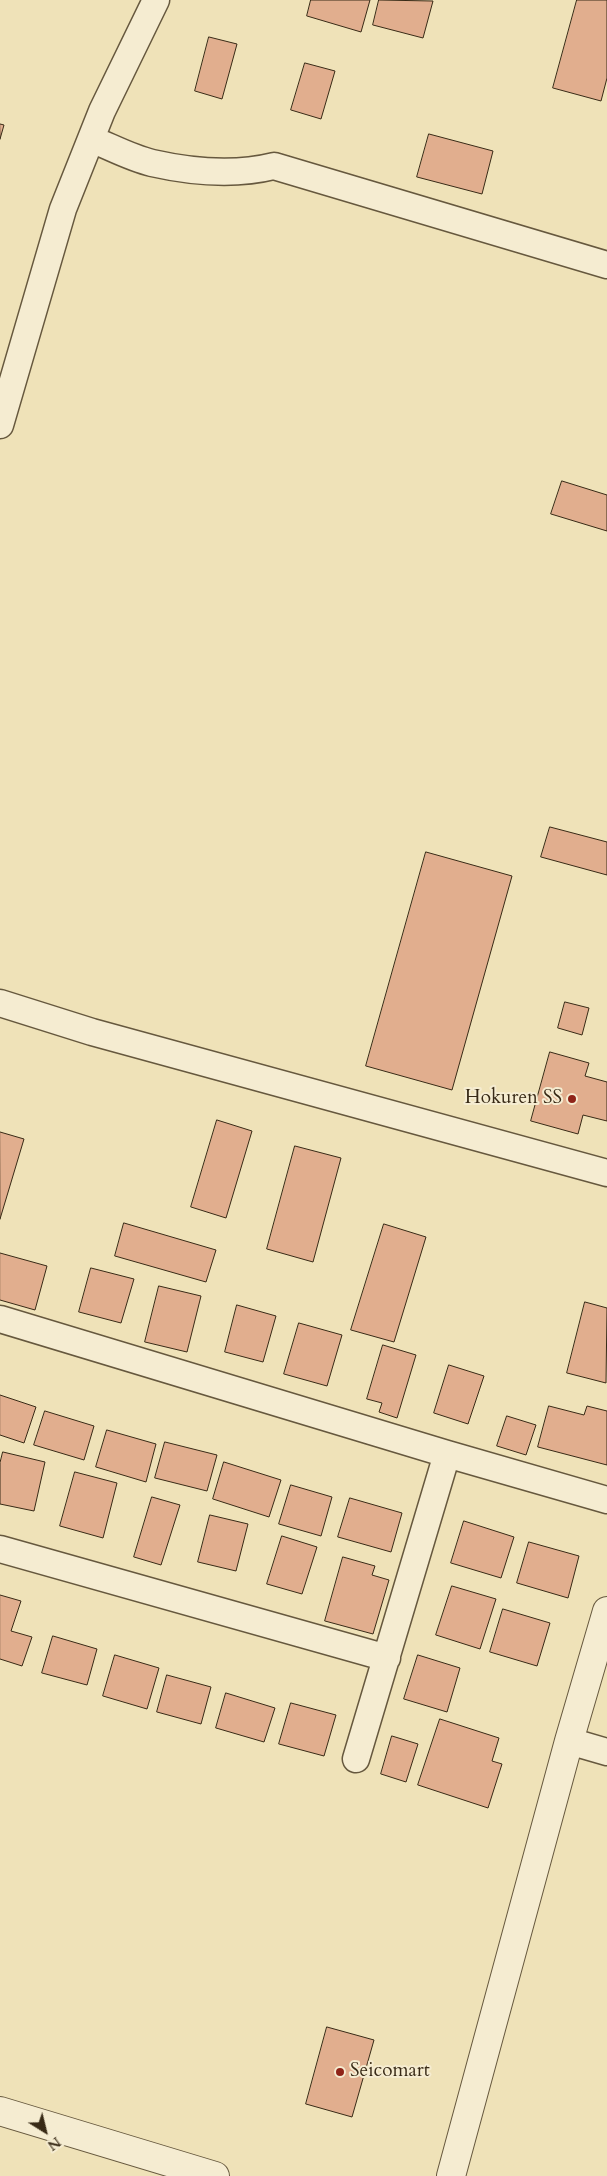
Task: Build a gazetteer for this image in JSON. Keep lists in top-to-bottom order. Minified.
{"places":["Hokuren SS","Seicomart"],"north":"bottom right"}
